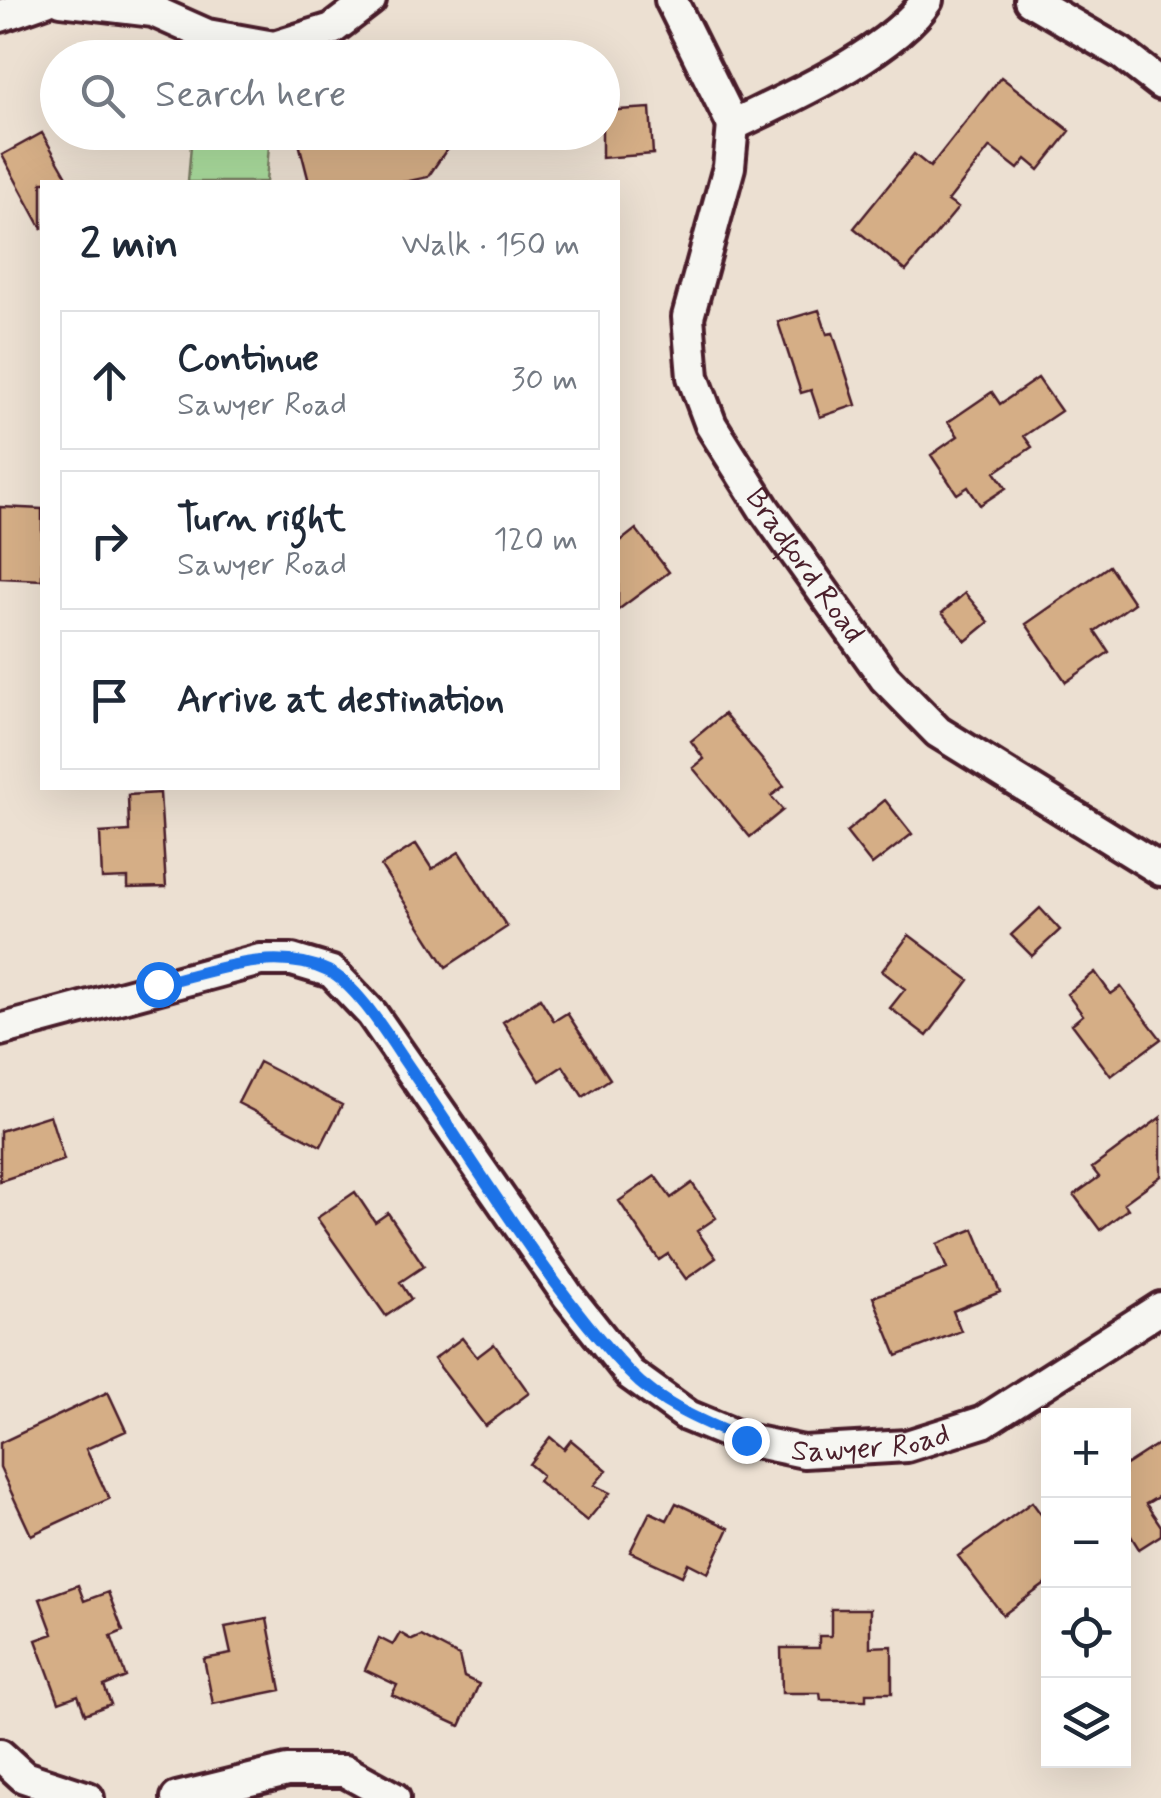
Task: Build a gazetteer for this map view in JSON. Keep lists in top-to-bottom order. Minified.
{"streets":{"street":["Bradford Road","Sawyer Road"]},"page":{"search":"Search here","heading":["2 min","Walk · 150 m"],"list":[["Continue","Sawyer Road","30 m"],["Turn right","Sawyer Road","120 m"],"Arrive at destination"],"map_buttons":["+","−"]}}
